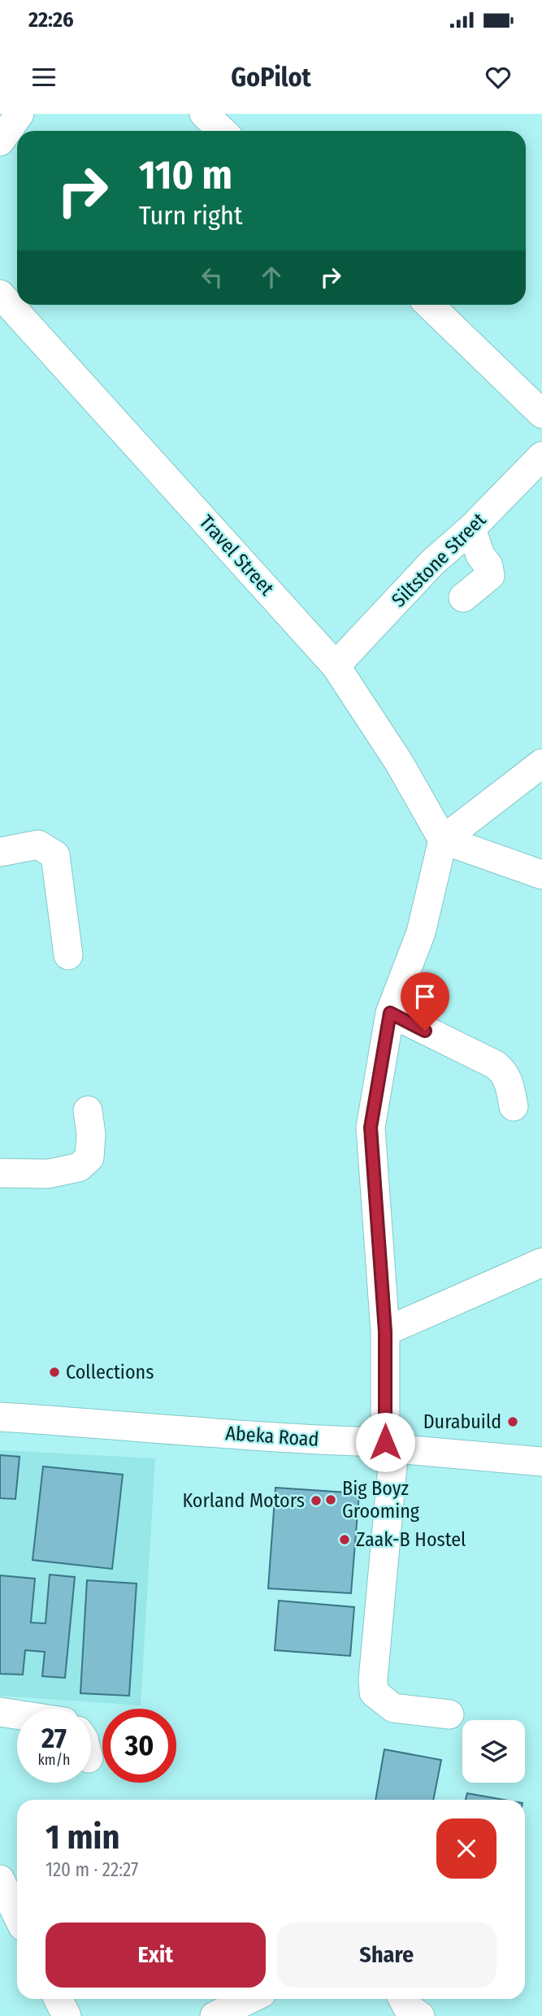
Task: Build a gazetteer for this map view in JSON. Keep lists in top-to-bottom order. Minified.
{"streets":{"street":["Travel Street","Siltstone Street","Abeka Road"]},"crossings":[["Travel Street","Siltstone Street"]],"places":["Collections","Durabuild","Big Boyz Grooming","Korland Motors","Zaak-B Hostel"],"page":{"status":"22:26","header":"GoPilot","turn":["110 m","Turn right"],"speed":"27 km/h","limit":"30","heading":["1 min","120 m · 22:27"],"buttons":["Exit","Share"]}}
